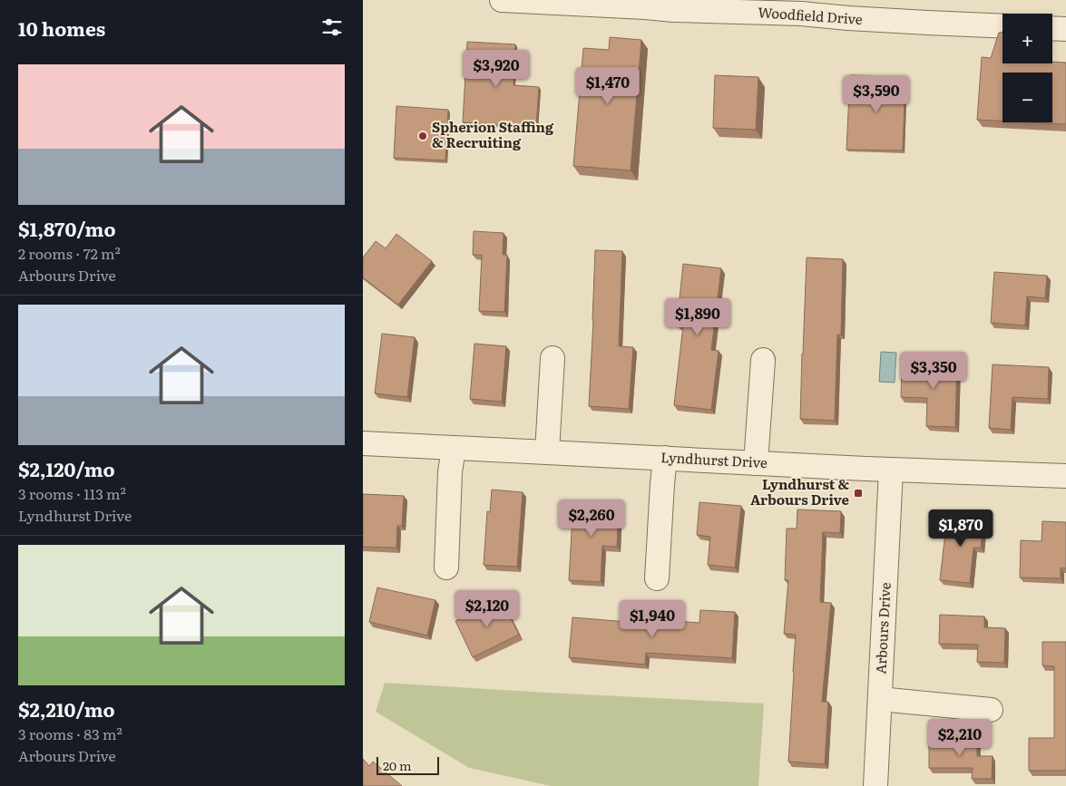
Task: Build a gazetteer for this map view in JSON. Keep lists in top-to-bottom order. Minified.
{"streets":{"street":["Woodfield Drive","Lyndhurst Drive","Arbours Drive"]},"crossings":[["Lyndhurst Drive","Arbours Drive"]],"places":{"other":["Spherion Staffing & Recruiting"],"transit":["Lyndhurst & Arbours Drive"]},"scale_bar":"20 m","page":{"heading":"10 homes","map_buttons":["+","−"],"price":["$3,920","$1,470","$3,590","$1,890","$3,350","$2,260","$1,870","$2,120","$1,940","$2,210"],"list":[{"name":"$1,870/mo","note":"2 rooms · 72 m² · Arbours Drive"},{"name":"$2,120/mo","note":"3 rooms · 113 m² · Lyndhurst Drive"},{"name":"$2,210/mo","note":"3 rooms · 83 m² · Arbours Drive"}],"scale":"20 m"}}
